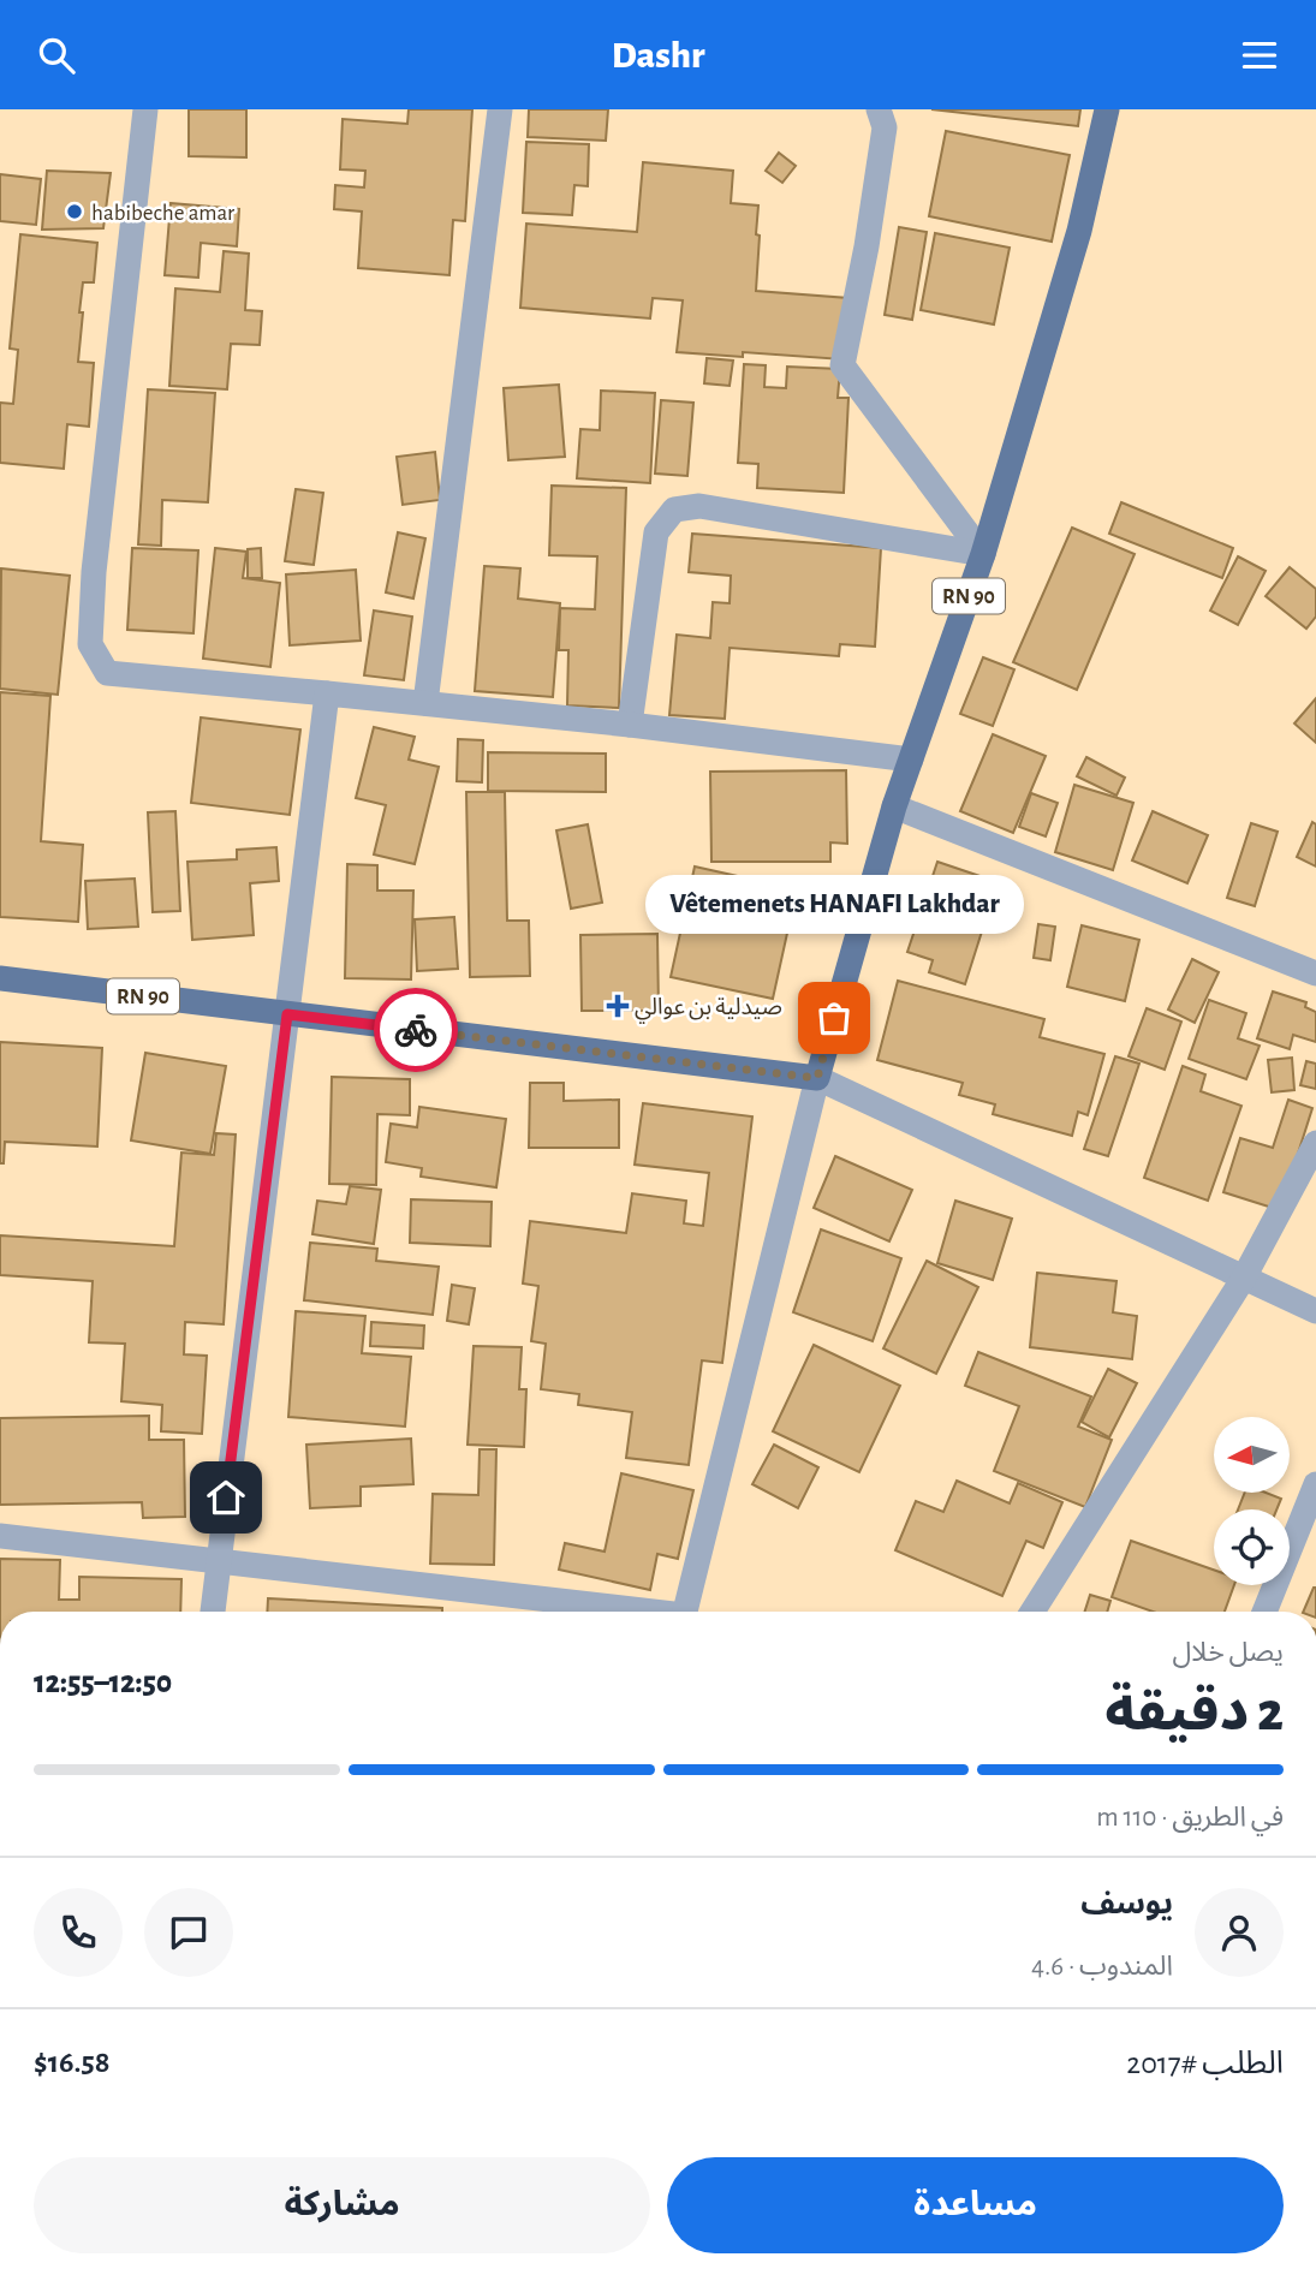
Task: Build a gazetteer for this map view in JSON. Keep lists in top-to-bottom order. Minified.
{"streets":{"main road":["RN 90"]},"places":{"other":["habibeche amar","Vêtemenets HANAFI Lakhdar"],"health":["صيدلية بن عوالي"]},"north":"left","page":{"header":"Dashr","bubble":"Vêtemenets HANAFI Lakhdar","heading":["2 دقيقة","يصل خلال","12:50–12:55"],"panel":["يوسف","المندوب · 4.6","الطلب #2017","$16.58"],"bar":"في الطريق · 110 m","buttons":["مساعدة","مشاركة"]}}
